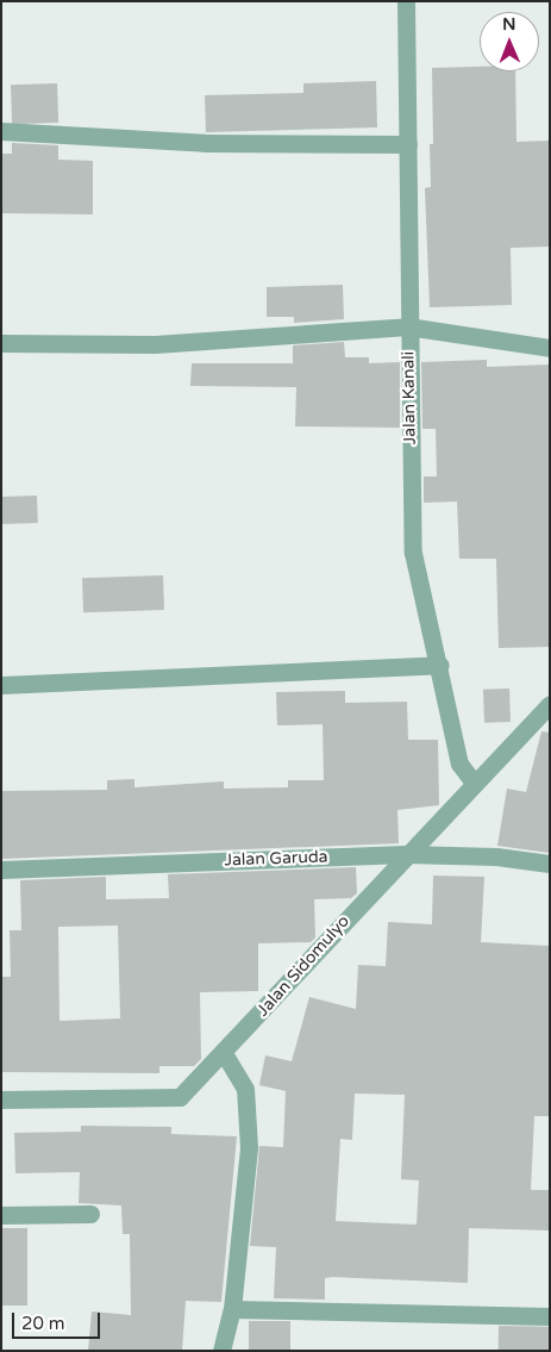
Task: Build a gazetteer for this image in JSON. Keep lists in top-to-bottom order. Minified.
{"streets":{"street":["Jalan Kanali","Jalan Garuda","Jalan Sidomulyo"]},"crossings":[["Jalan Kanali","Jalan Sidomulyo"],["Jalan Garuda","Jalan Sidomulyo"]],"scale_bar":"20 m","north":"top"}
